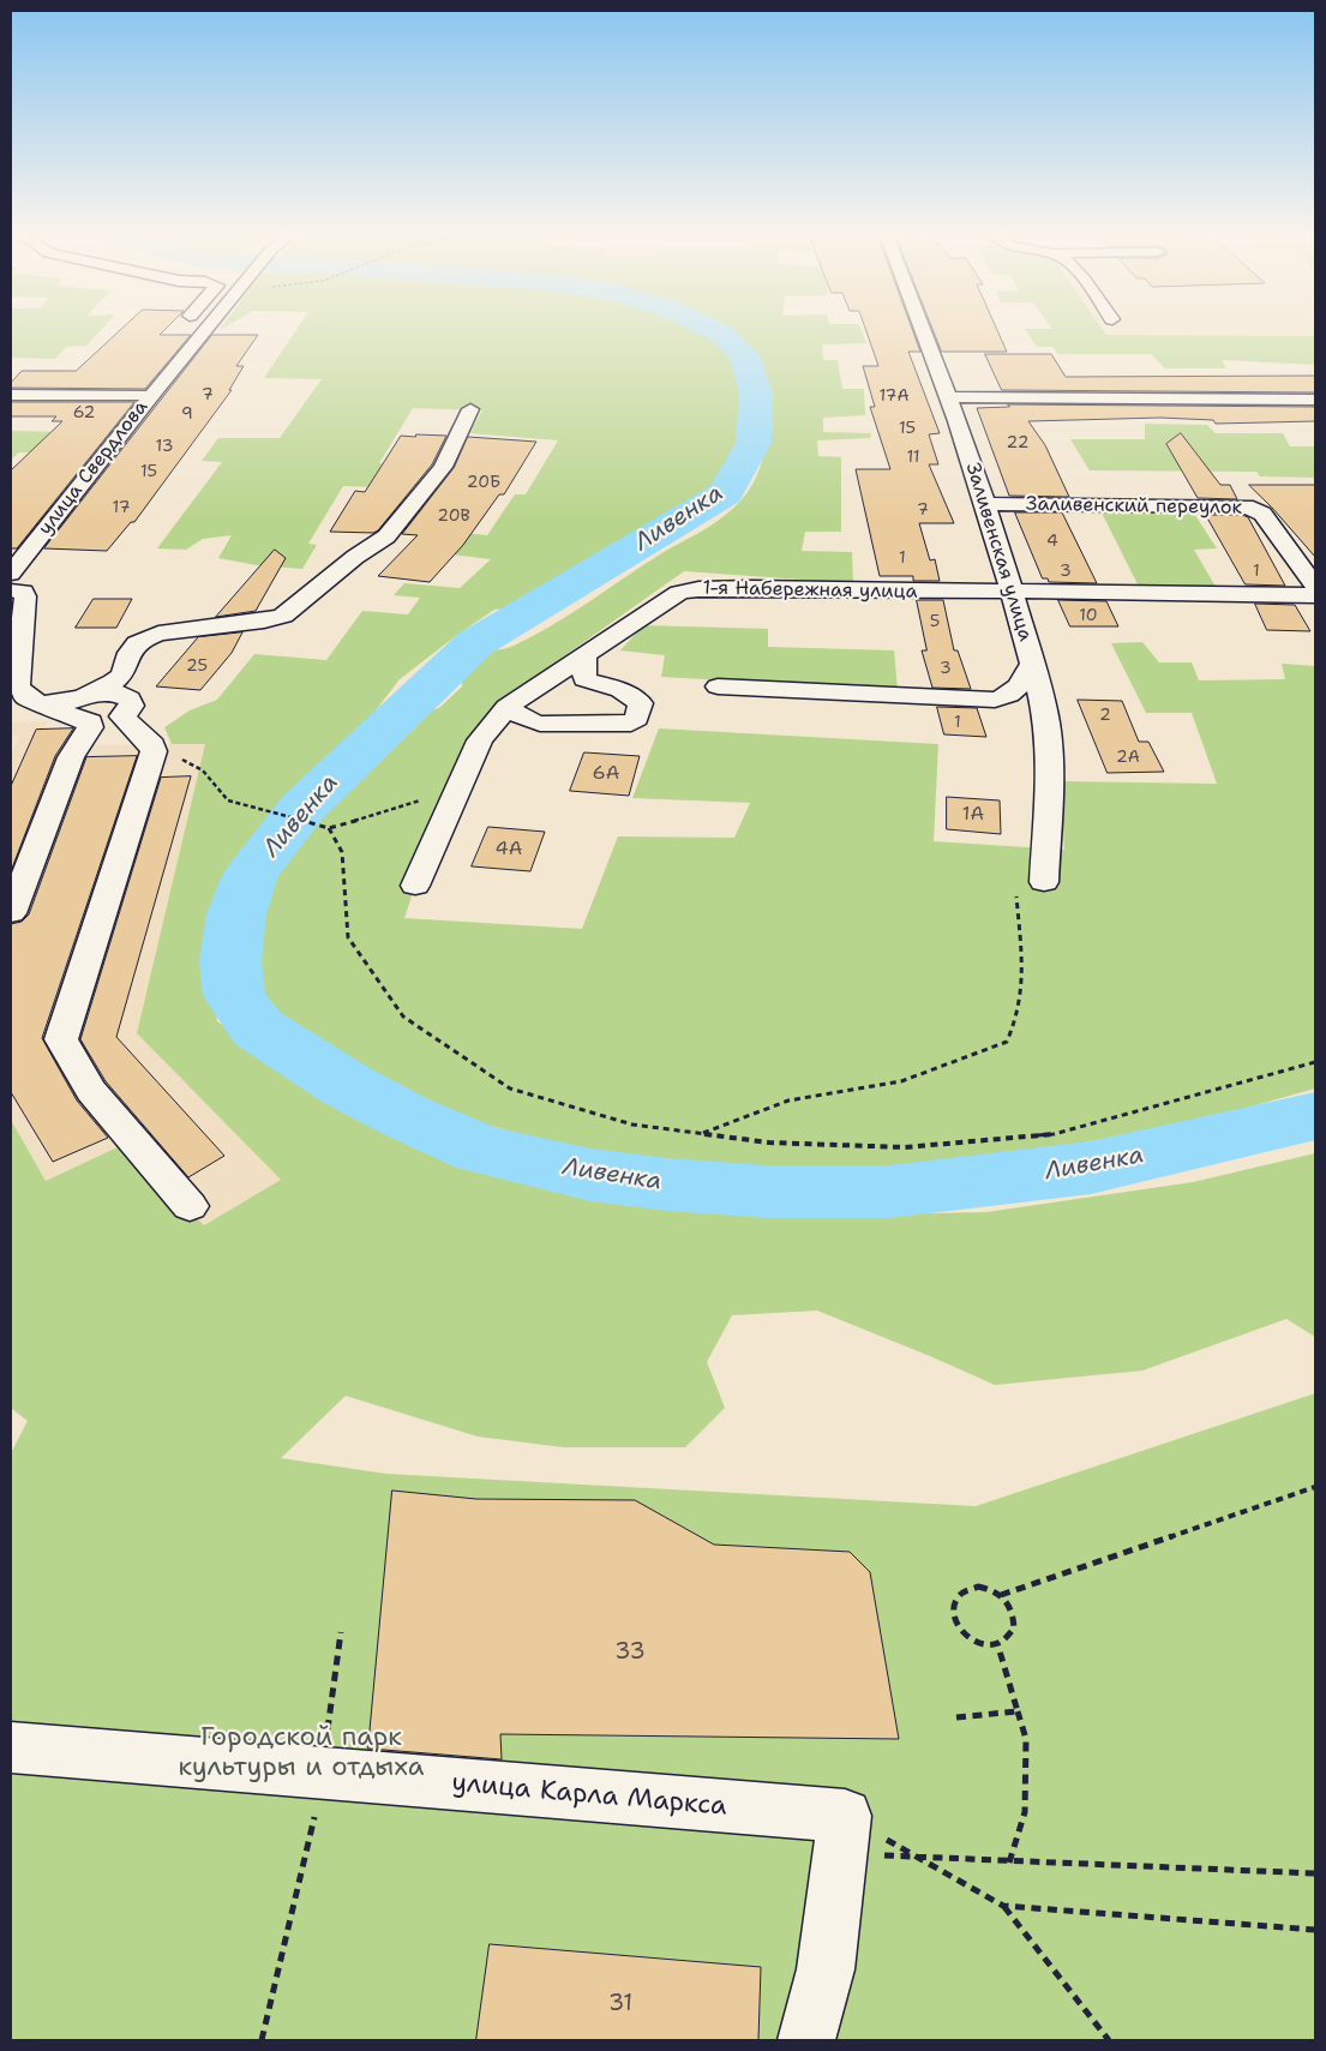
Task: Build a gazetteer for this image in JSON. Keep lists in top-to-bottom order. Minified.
{"streets":{"street":["улица Свердлова","Заливенский переулок","Заливенская улица","1-я Набережная улица","улица Карла Маркса"]},"crossings":[["Заливенский переулок","Заливенская улица"],["Заливенский переулок","1-я Набережная улица"],["Заливенская улица","1-я Набережная улица"]],"water":["Ливенка"],"parks":["Городской парк культуры и отдыха"],"house_numbers":["7","17А","62","9","15","22","13","11","15","20Б","17","7","20В","4","1","3","1","10","5","25","3","2","1","2А","6А","1А","4А","33","31"]}
